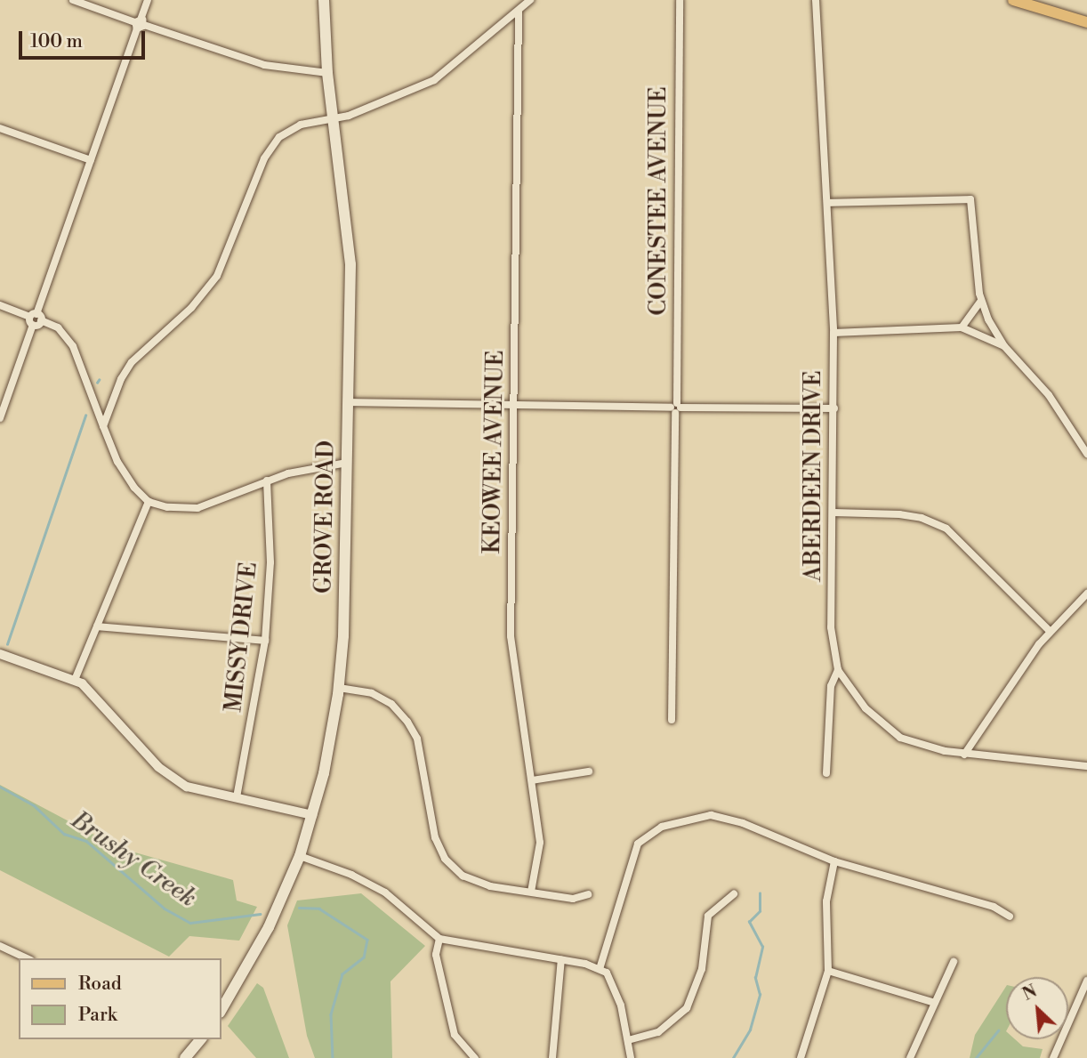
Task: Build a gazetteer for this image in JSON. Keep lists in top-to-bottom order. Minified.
{"streets":{"main road":["GROVE ROAD"],"street":["CONESTEE AVENUE","KEOWEE AVENUE","ABERDEEN DRIVE","MISSY DRIVE"]},"water":["Brushy Creek"],"legend":["Road","Park"],"scale_bar":"100 m","north":"top left"}
